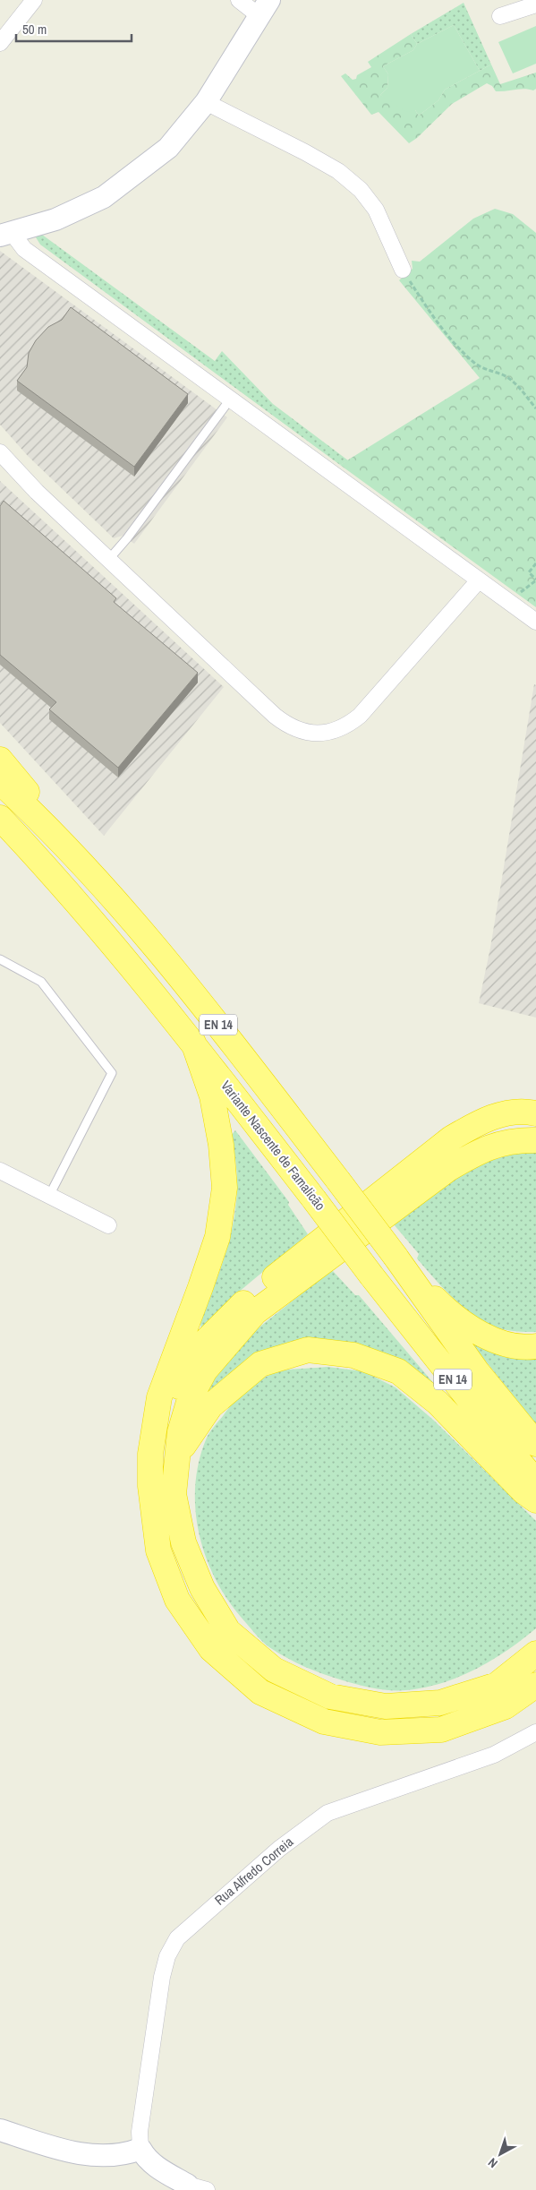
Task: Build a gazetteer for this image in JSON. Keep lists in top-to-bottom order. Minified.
{"streets":{"highway":["EN 14","Variante Nascente de Famalicão"],"street":["Rua Alfredo Correia"]},"scale_bar":"50 m","north":"bottom left"}
